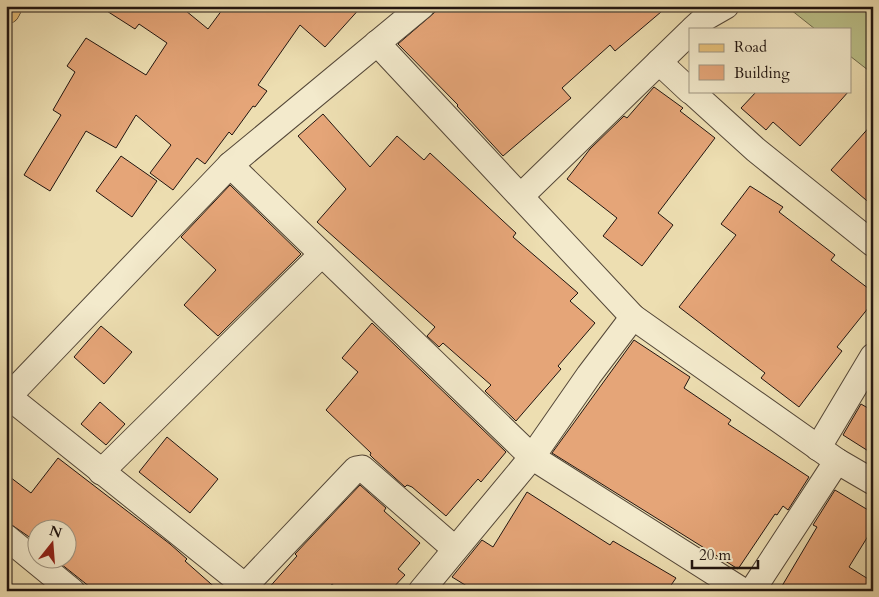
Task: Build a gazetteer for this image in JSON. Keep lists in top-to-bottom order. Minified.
{"legend":["Road","Building"],"scale_bar":"20 m","north":"top"}
